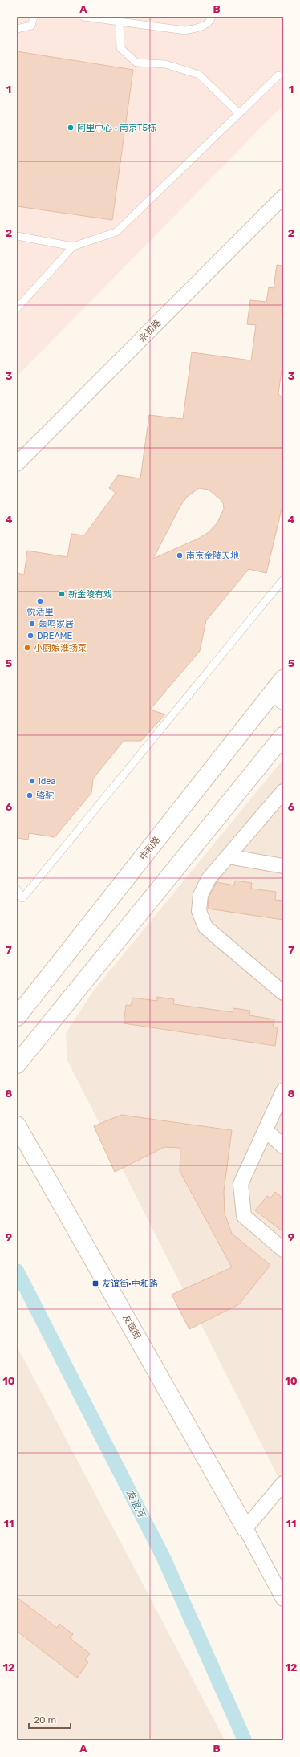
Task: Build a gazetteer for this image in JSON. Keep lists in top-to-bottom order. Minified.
{"streets":{"main road":["中和路","友谊街"],"street":["永初路"]},"water":["友谊河"],"places":{"other":["阿里中心 · 南京T5栋","南京金陵天地","新金陵有戏","悦活里","轰鸣家居","DREAME","小厨娘淮扬菜","idea","骆驼"],"transit":["友谊街·中和路"]},"scale_bar":"20 m","grid":{"columns":["A","B"],"rows":["1","2","3","4","5","6","7","8","9","10","11","12"]}}
